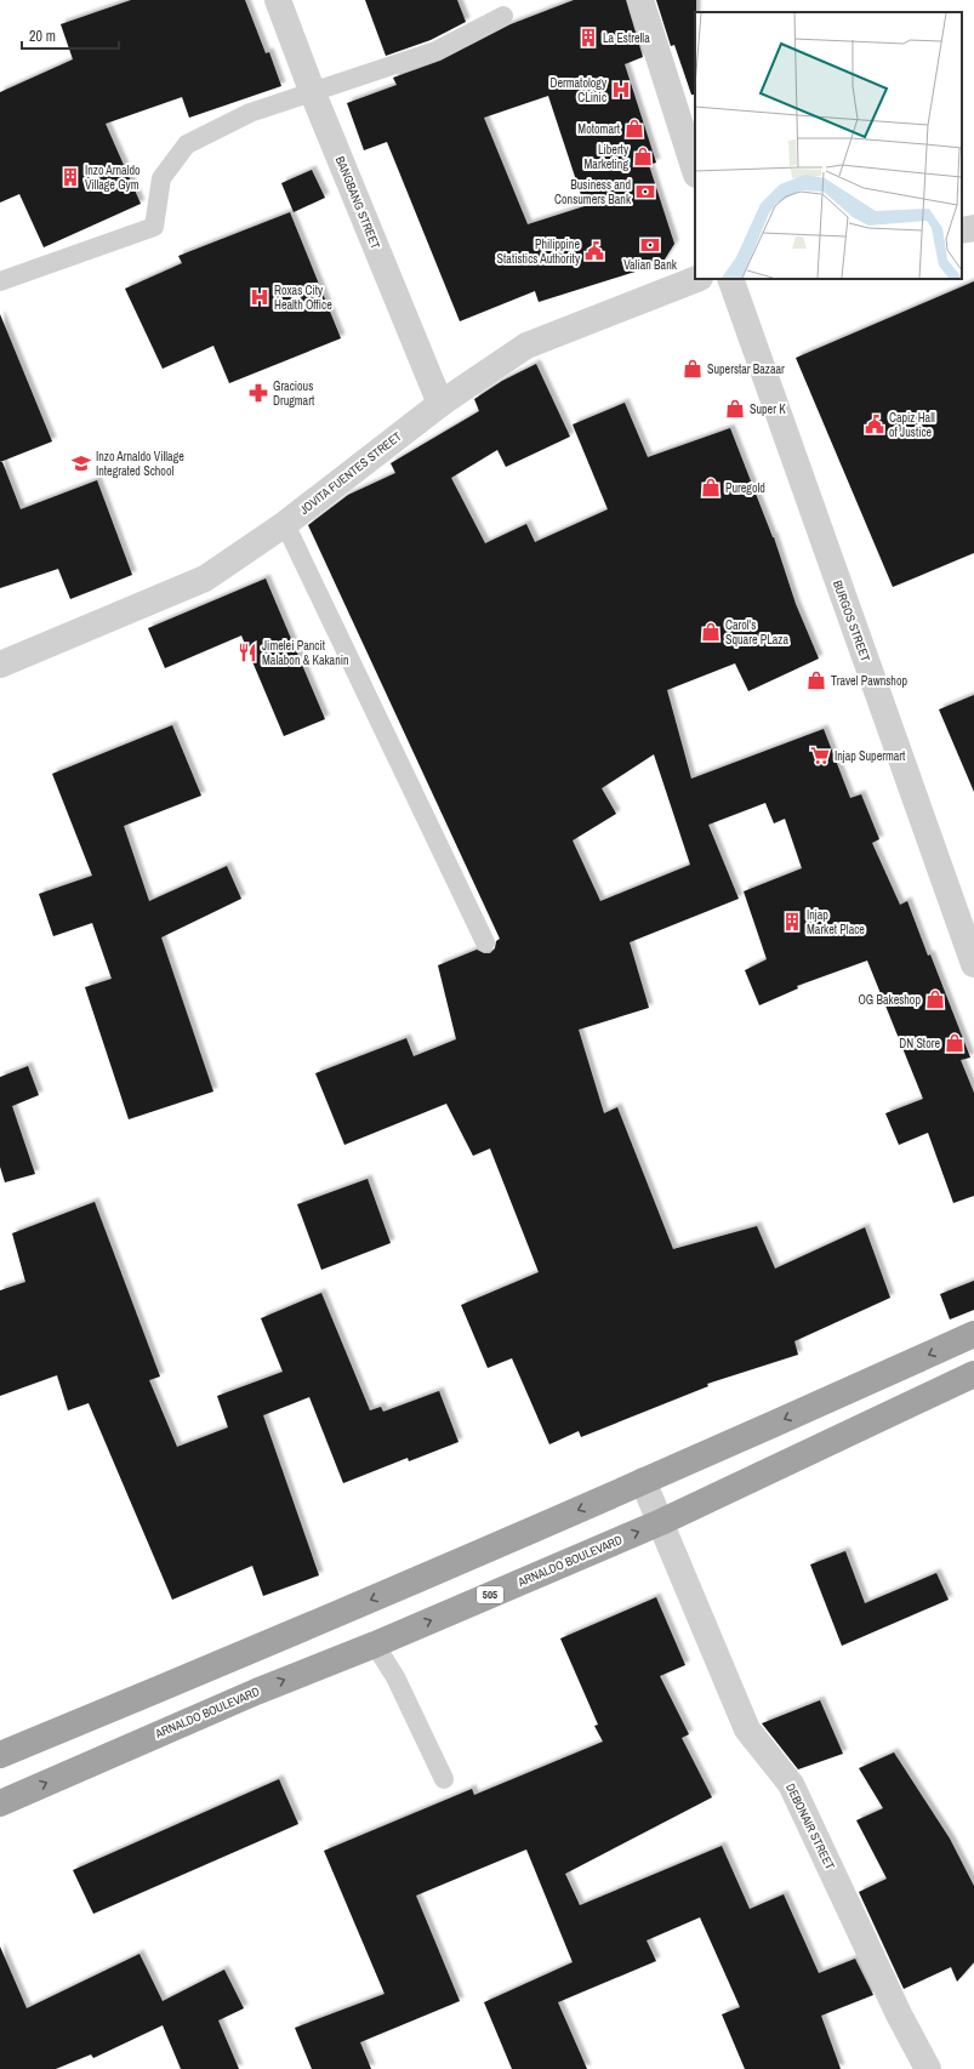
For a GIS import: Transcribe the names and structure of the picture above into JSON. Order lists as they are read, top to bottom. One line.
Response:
{"streets":{"highway":["ARNALDO BOULEVARD","505"],"street":["BANGBANG STREET","JOVITA FUENTES STREET","BURGOS STREET","DEBONAIR STREET"]},"crossings":[["BANGBANG STREET","JOVITA FUENTES STREET"],["ARNALDO BOULEVARD","DEBONAIR STREET"]],"places":{"building":["La Estrella","Inzo Arnaldo Village Gym","Injap Market Place"],"hospital":["Dermatology CLinic","Roxas City Health Office"],"shop":["Motomart","Liberty Marketing","Superstar Bazaar","Super K","Puregold","Carol's Square PLaza","Travel Pawnshop","OG Bakeshop","DN Store"],"bank":["Business and Consumers Bank","Valian Bank"],"public building":["Philippine Statistics Authority","Capiz Hall of Justice"],"pharmacy":["Gracious Drugmart"],"school or university":["Inzo Arnaldo Village Integrated School"],"restaurant":["Jimelei Pancit Malabon & Kakanin"],"supermarket":["Injap Supermart"]},"scale_bar":"20 m"}
